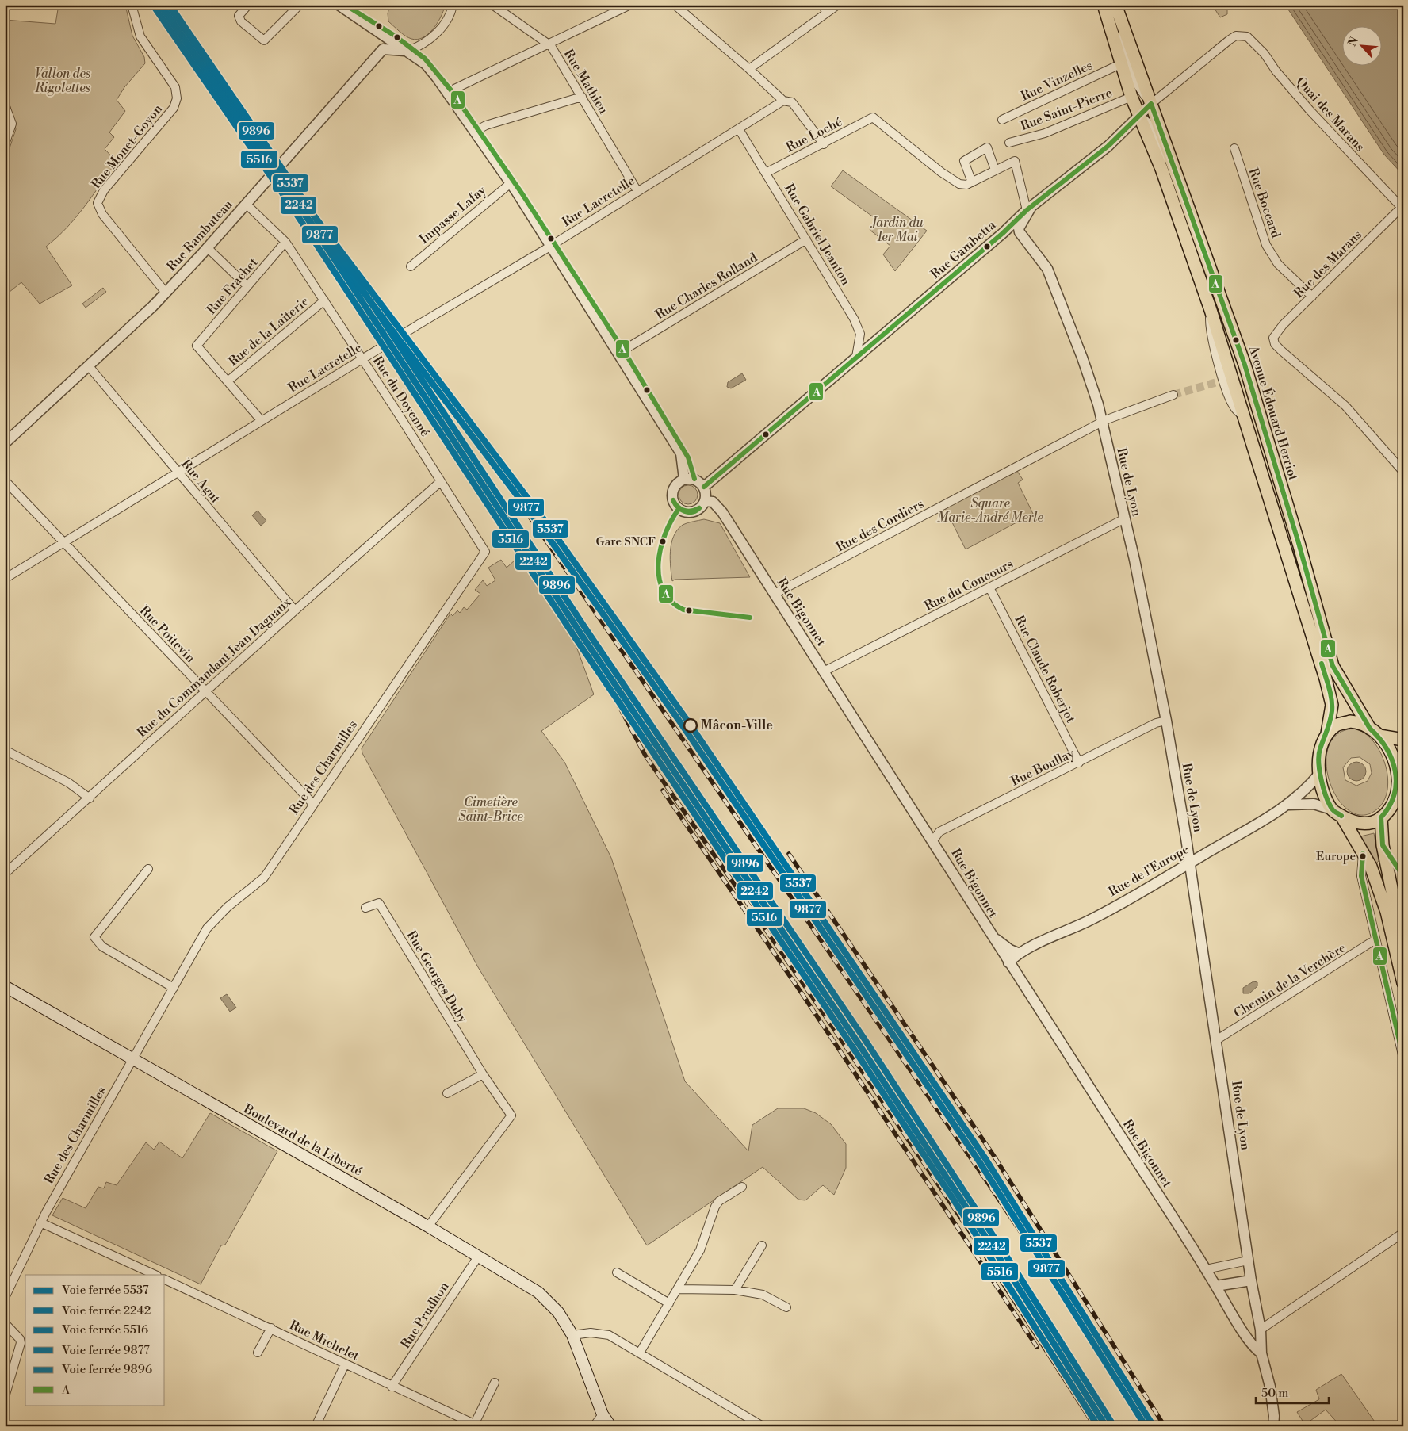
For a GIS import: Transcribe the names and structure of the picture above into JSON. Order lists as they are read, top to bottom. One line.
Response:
{"streets":{"main road":["Avenue Édouard Herriot","Boulevard de la Liberté"],"street":["Rue Vinzelles","Rue Mathieu","Rue Saint-Pierre","Quai des Marans","Rue Loché","Rue Monet-Goyon","Rue Lacretelle","Rue Boccard","Impasse Lafay","Rue Gabriel Jeanton","Rue Rambuteau","Rue Gambetta","Rue des Marans","Rue Frachet","Rue Charles Rolland","Rue de la Laiterie","Rue du Doyenné","Rue Agut","Rue de Lyon","Rue des Cordiers","Rue du Concours","Rue Bigonnet","Rue Poitevin","Rue du Commandant Jean Dagnaux","Rue Claude Roberjot","Rue des Charmilles","Rue Boullay","Rue de l'Europe","Rue Georges Duby","Chemin de la Verchère","Rue Prudhon","Rue Michelet"]},"crossings":[["Rue Mathieu","Rue Lacretelle"],["Quai des Marans","Rue Gambetta"],["Quai des Marans","Rue des Marans"],["Rue Loché","Rue Gabriel Jeanton"],["Rue Monet-Goyon","Rue Rambuteau"],["Rue Lacretelle","Rue Gabriel Jeanton"],["Rue Lacretelle","Rue du Doyenné"],["Rue Lacretelle","Rue Agut"],["Rue Lacretelle","Rue Poitevin"],["Rue Boccard","Rue des Marans"],["Rue Gabriel Jeanton","Rue Gambetta"],["Rue Gabriel Jeanton","Rue Charles Rolland"],["Rue Rambuteau","Rue du Doyenné"],["Rue Rambuteau","Rue Agut"],["Rue Gambetta","Avenue Édouard Herriot"],["Rue Gambetta","Rue Bigonnet"],["Rue Frachet","Rue de la Laiterie"],["Rue Frachet","Rue du Doyenné"],["Rue de la Laiterie","Rue du Doyenné"],["Rue du Doyenné","Rue du Commandant Jean Dagnaux"],["Rue du Doyenné","Rue des Charmilles"],["Avenue Édouard Herriot","Rue de l'Europe"],["Rue Agut","Rue du Commandant Jean Dagnaux"],["Rue de Lyon","Rue des Cordiers"],["Rue de Lyon","Rue du Concours"],["Rue de Lyon","Rue Bigonnet"],["Rue de Lyon","Rue Boullay"],["Rue de Lyon","Rue de l'Europe"],["Rue de Lyon","Chemin de la Verchère"],["Rue des Cordiers","Rue Bigonnet"],["Rue du Concours","Rue Bigonnet"],["Rue du Concours","Rue Claude Roberjot"],["Rue Bigonnet","Rue Boullay"],["Rue Bigonnet","Rue de l'Europe"],["Rue Poitevin","Rue du Commandant Jean Dagnaux"],["Rue Poitevin","Rue des Charmilles"],["Rue Claude Roberjot","Rue Boullay"],["Rue des Charmilles","Boulevard de la Liberté"],["Rue Georges Duby","Boulevard de la Liberté"],["Boulevard de la Liberté","Rue Prudhon"],["Rue Prudhon","Rue Michelet"]],"parks":["Vallon des Rigolettes","Jardin du 1er Mai","Square Marie-André Merle","Cimetière Saint-Brice"],"places":["Gare SNCF","Mâcon-Ville","Europe"],"lines":["rail line 5537","rail line 2242","rail line 9896","transit line A","rail line 5516","rail line 9877"],"legend":["Voie ferrée 5537","Voie ferrée 2242","Voie ferrée 5516","Voie ferrée 9877","Voie ferrée 9896","A"],"scale_bar":"50 m","north":"top left"}
